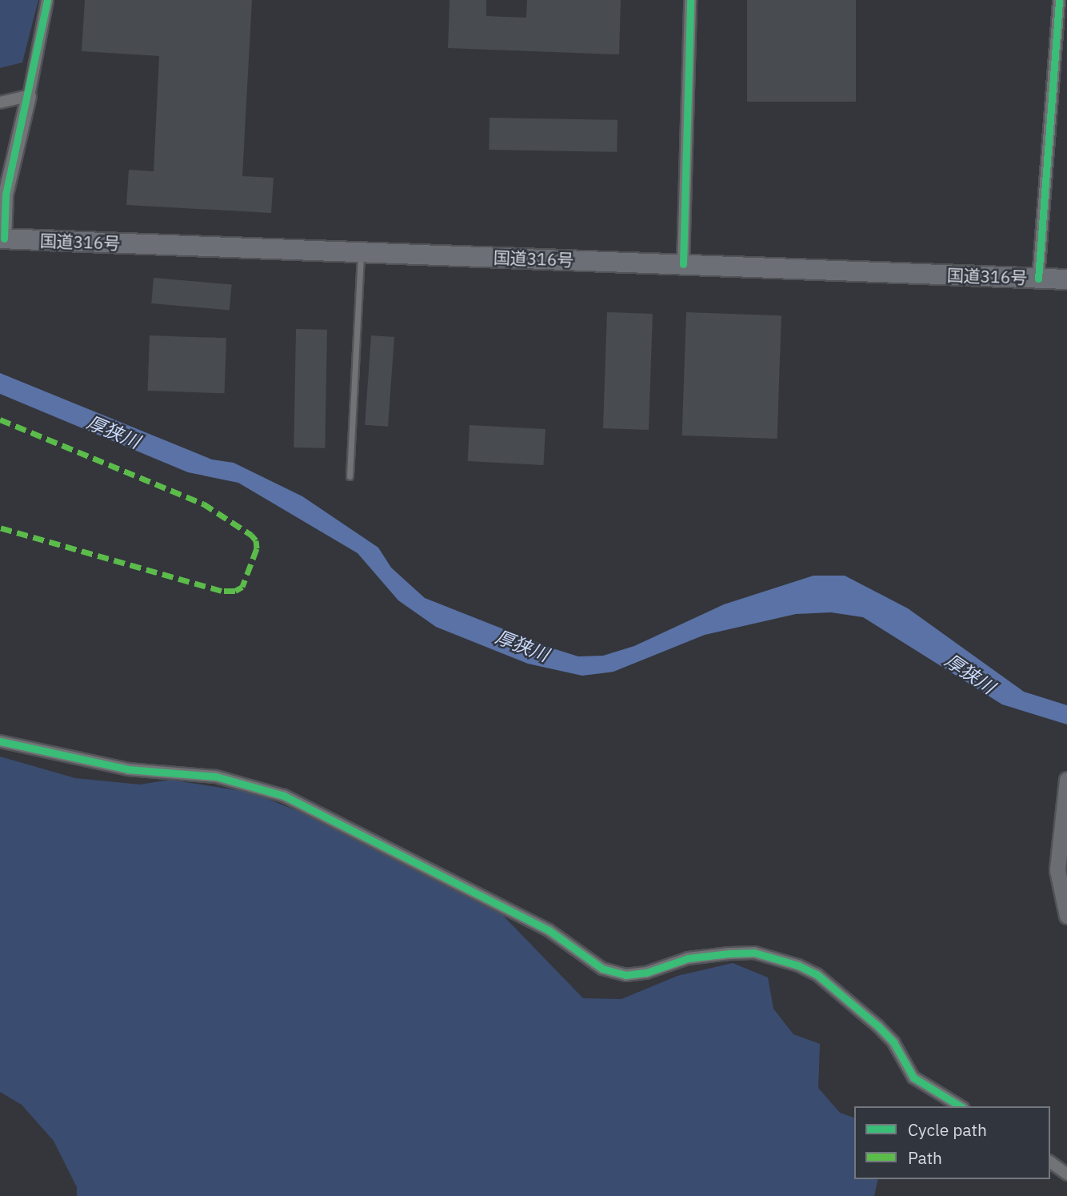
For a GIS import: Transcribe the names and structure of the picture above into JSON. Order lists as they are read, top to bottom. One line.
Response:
{"streets":{"highway":["国道316号"]},"water":["厚狭川"],"legend":["Cycle path","Path"]}
